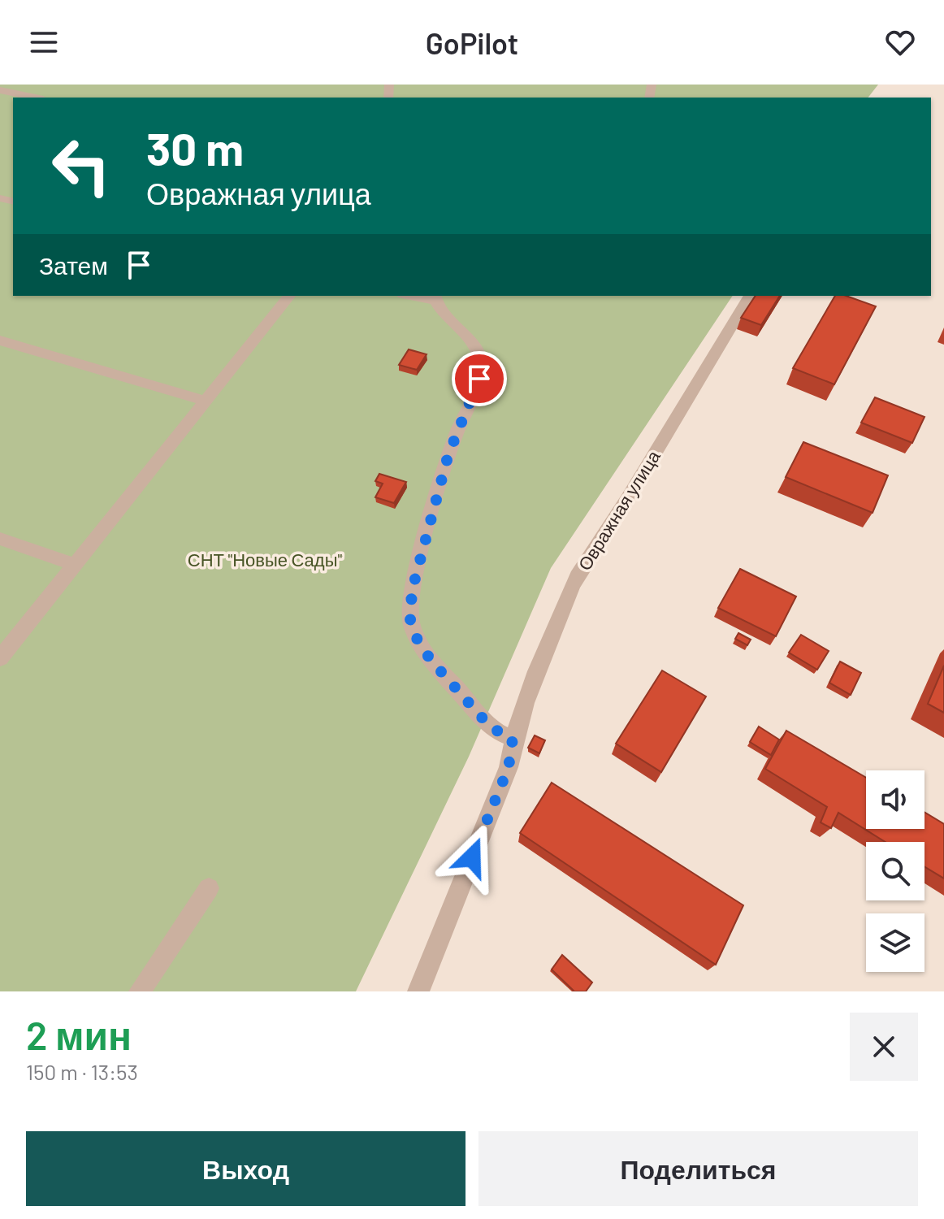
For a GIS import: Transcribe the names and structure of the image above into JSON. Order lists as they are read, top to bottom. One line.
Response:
{"streets":{"street":["Овражная улица"]},"parks":["СНТ \"Новые Сады\""],"page":{"header":"GoPilot","turn":["30 m","Овражная улица"],"then":"Затем","heading":["2 мин","150 m · 13:53"],"buttons":["Выход","Поделиться"]}}
